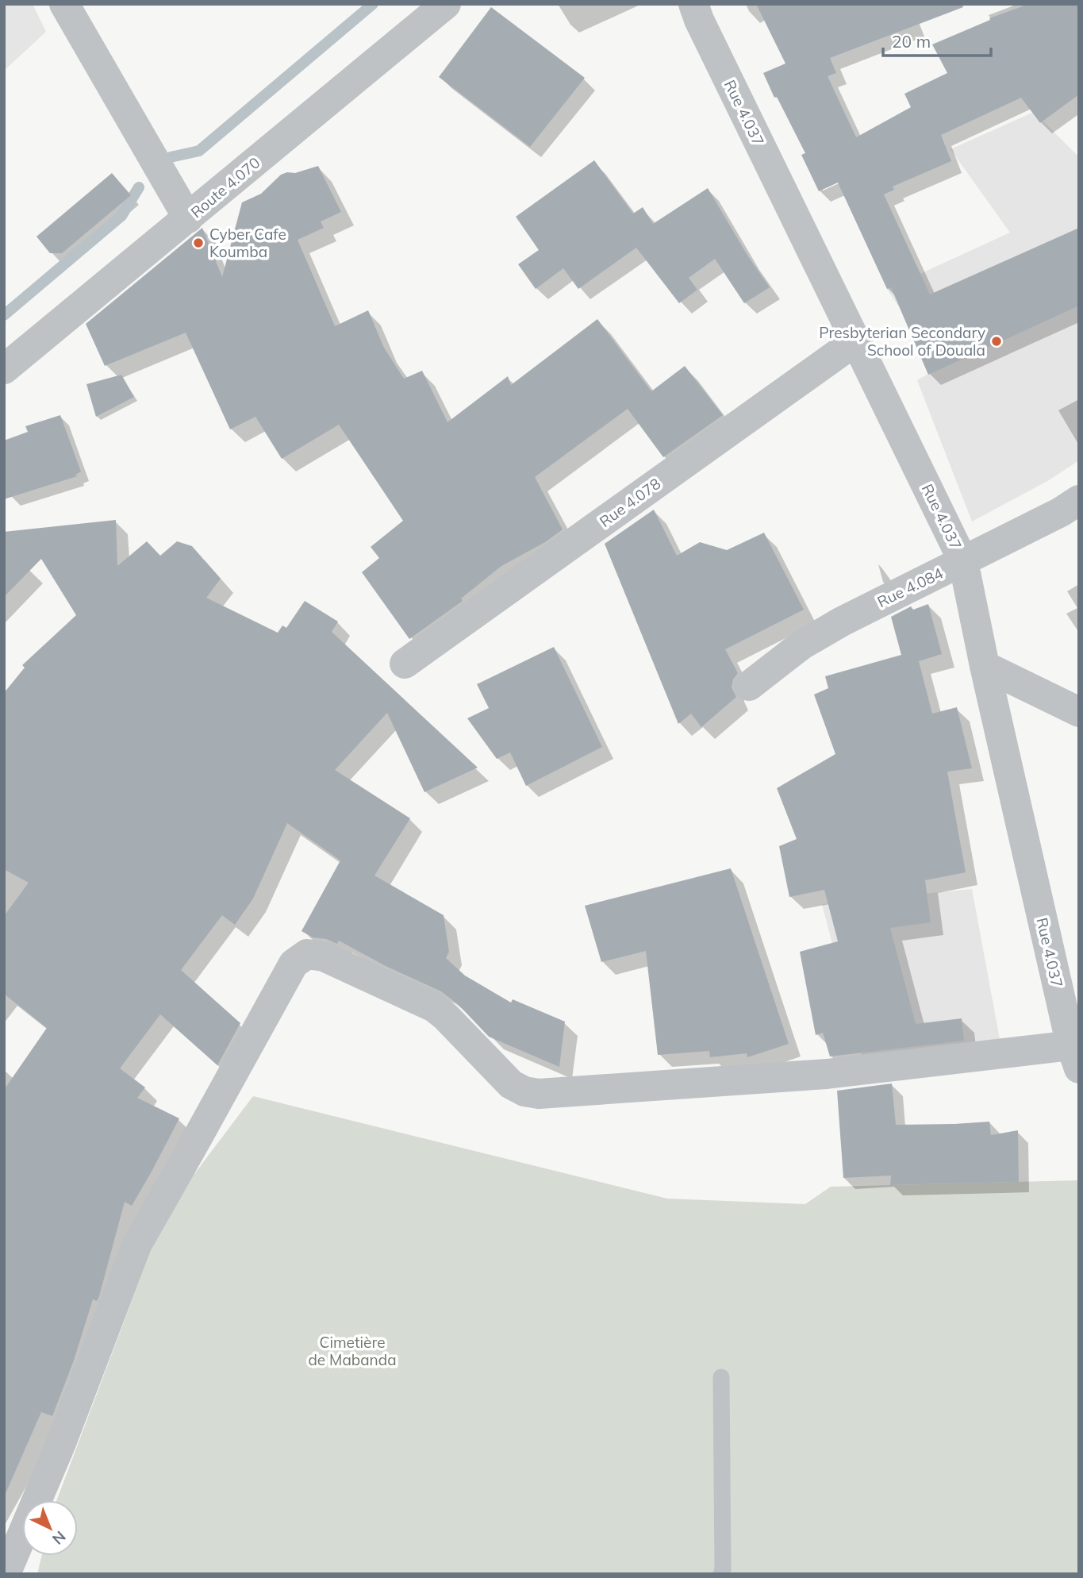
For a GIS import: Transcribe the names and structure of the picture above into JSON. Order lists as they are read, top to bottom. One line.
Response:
{"streets":{"street":["Rue 4.037","Route 4.070","Rue 4.078","Rue 4.084"]},"crossings":[["Rue 4.037","Rue 4.078"],["Rue 4.037","Rue 4.084"]],"parks":["Cimetière de Mabanda"],"places":["Cyber Cafe Koumba","Presbyterian Secondary School of Douala"],"scale_bar":"20 m","north":"bottom right"}
